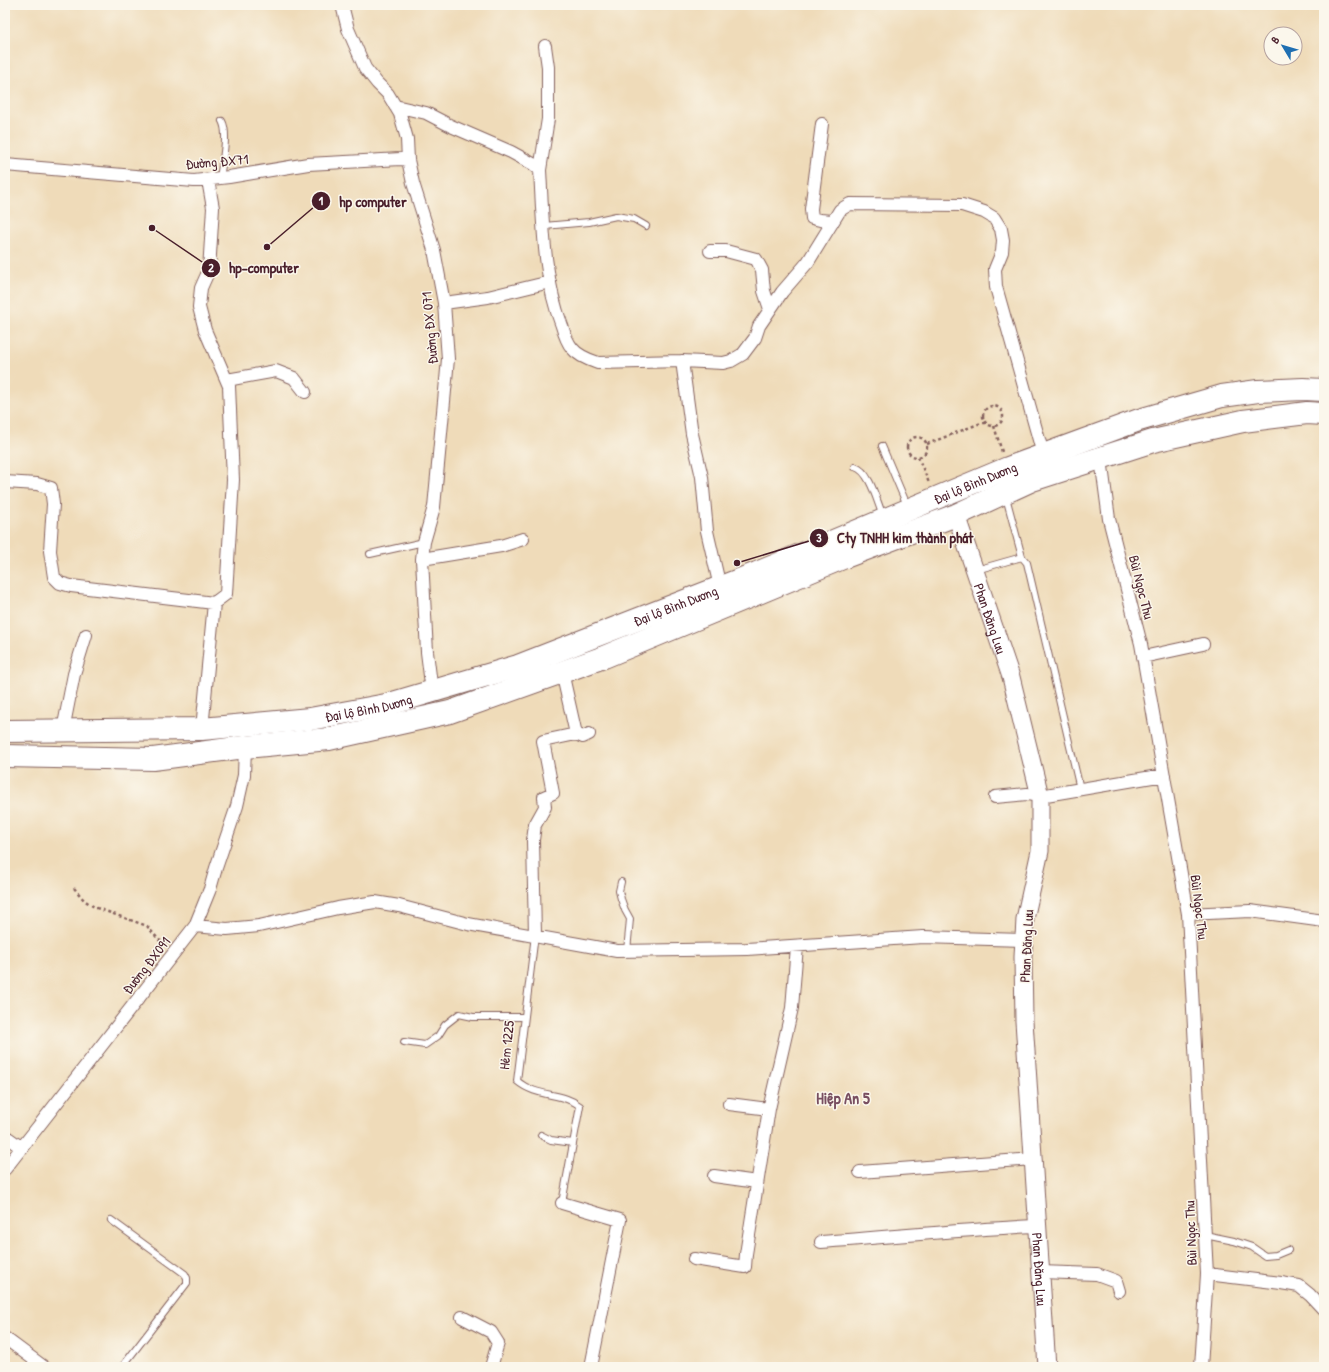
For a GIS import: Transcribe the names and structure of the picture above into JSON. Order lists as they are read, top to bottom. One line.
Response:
{"streets":{"highway":["Đại lộ Bình Dương"],"street":["Đường ĐX71","Đường ĐX 071","Bùi Ngọc Thu","Phan Đăng Lưu","Đường ĐX091","Hẻm 1225"]},"crossings":[["Đường ĐX71","Đường ĐX 071"],["Đường ĐX 071","Đại lộ Bình Dương"],["Đại lộ Bình Dương","Bùi Ngọc Thu"],["Đại lộ Bình Dương","Phan Đăng Lưu"],["Đại lộ Bình Dương","Đường ĐX091"]],"districts":["Hiệp An 5"],"places":["hp-computer","hp computer","Cty TNHH kim thành phát"],"north":"top left"}
